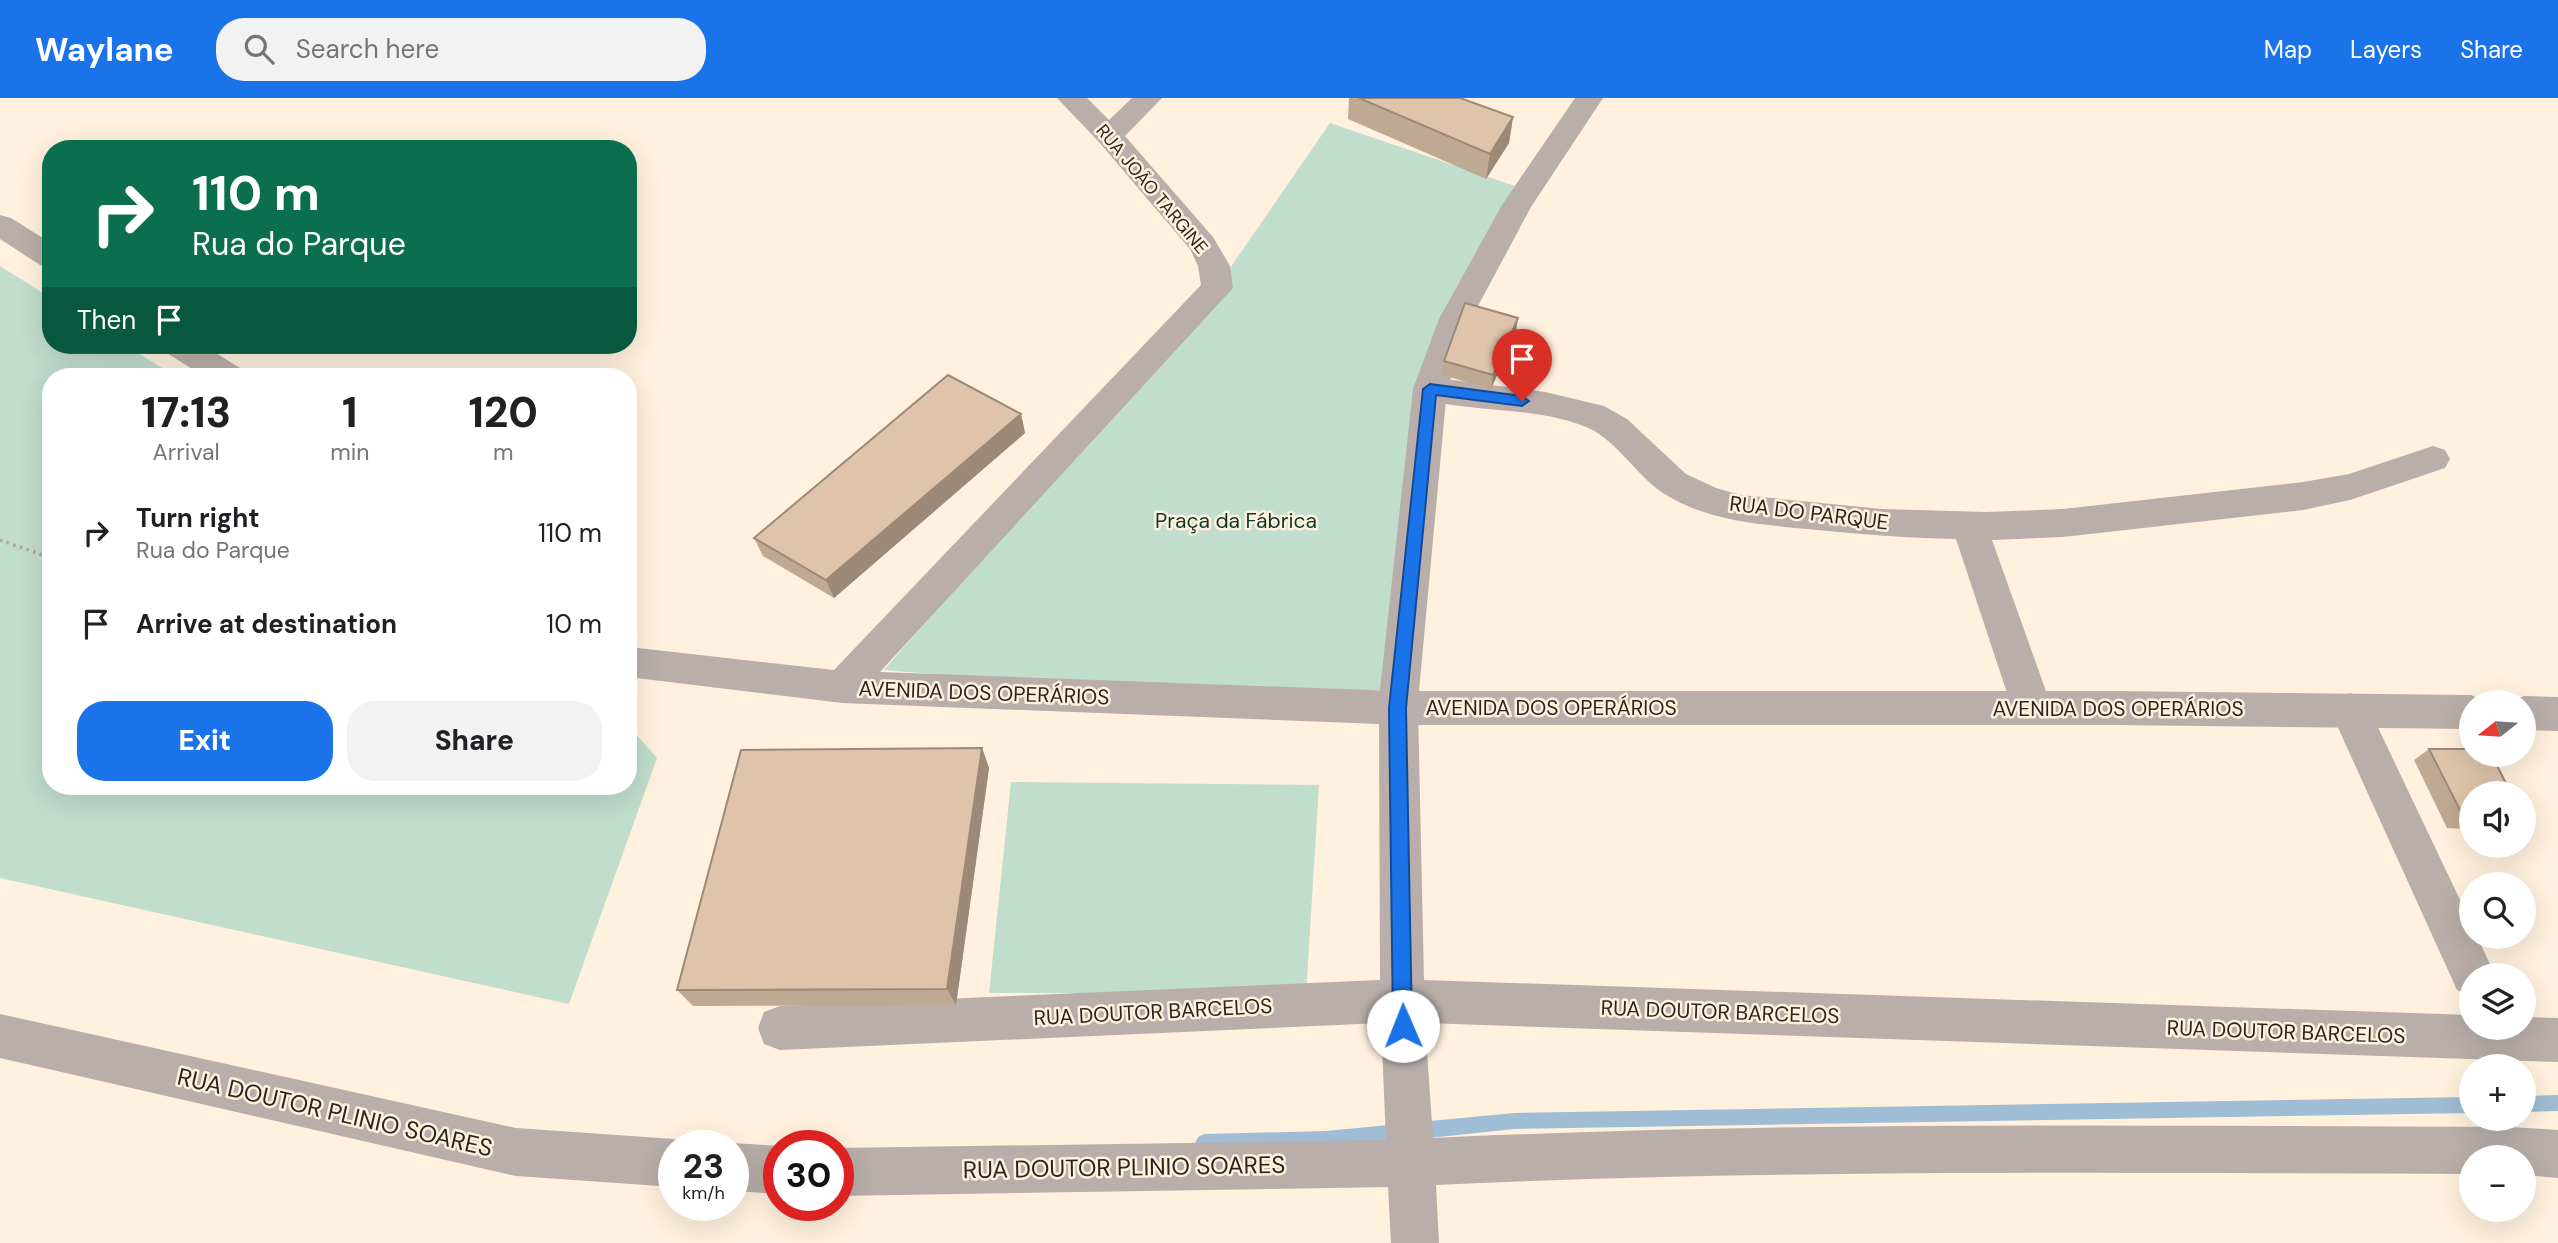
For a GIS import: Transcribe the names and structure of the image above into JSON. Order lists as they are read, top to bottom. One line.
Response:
{"streets":{"street":["RUA JOÃO TARGINE","RUA DO PARQUE","AVENIDA DOS OPERÁRIOS","RUA DOUTOR BARCELOS","RUA DOUTOR PLINIO SOARES"]},"crossings":[["RUA JOÃO TARGINE","AVENIDA DOS OPERÁRIOS"]],"parks":["Praça da Fábrica"],"north":"left","page":{"header":"Waylane","search":"Search here","nav":["Map","Layers","Share"],"turn":["110 m","Rua do Parque"],"then":"Then","eta":["17:13","Arrival","1","min","120","m"],"list":[{"name":"Turn right","note":"Rua do Parque","value":"110 m"},{"name":"Arrive at destination","value":"10 m"}],"buttons":["Exit","Share"],"map_buttons":["+","−"],"speed":"23 km/h","limit":"30"}}
